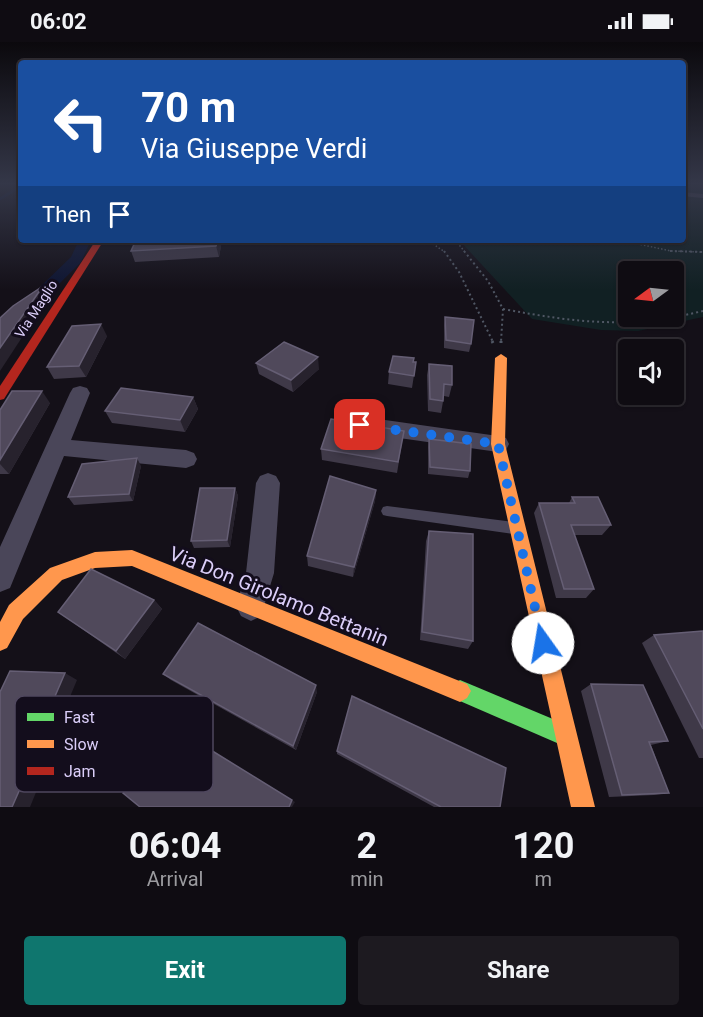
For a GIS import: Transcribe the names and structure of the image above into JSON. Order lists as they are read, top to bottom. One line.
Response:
{"streets":{"street":["Via Maglio","Via Don Girolamo Bettanin"]},"legend":["Fast","Slow","Jam"],"north":"left","page":{"status":"06:02","turn":["70 m","Via Giuseppe Verdi"],"then":"Then","eta":["06:04","Arrival","2","min","120","m"],"buttons":["Exit","Share"]}}
